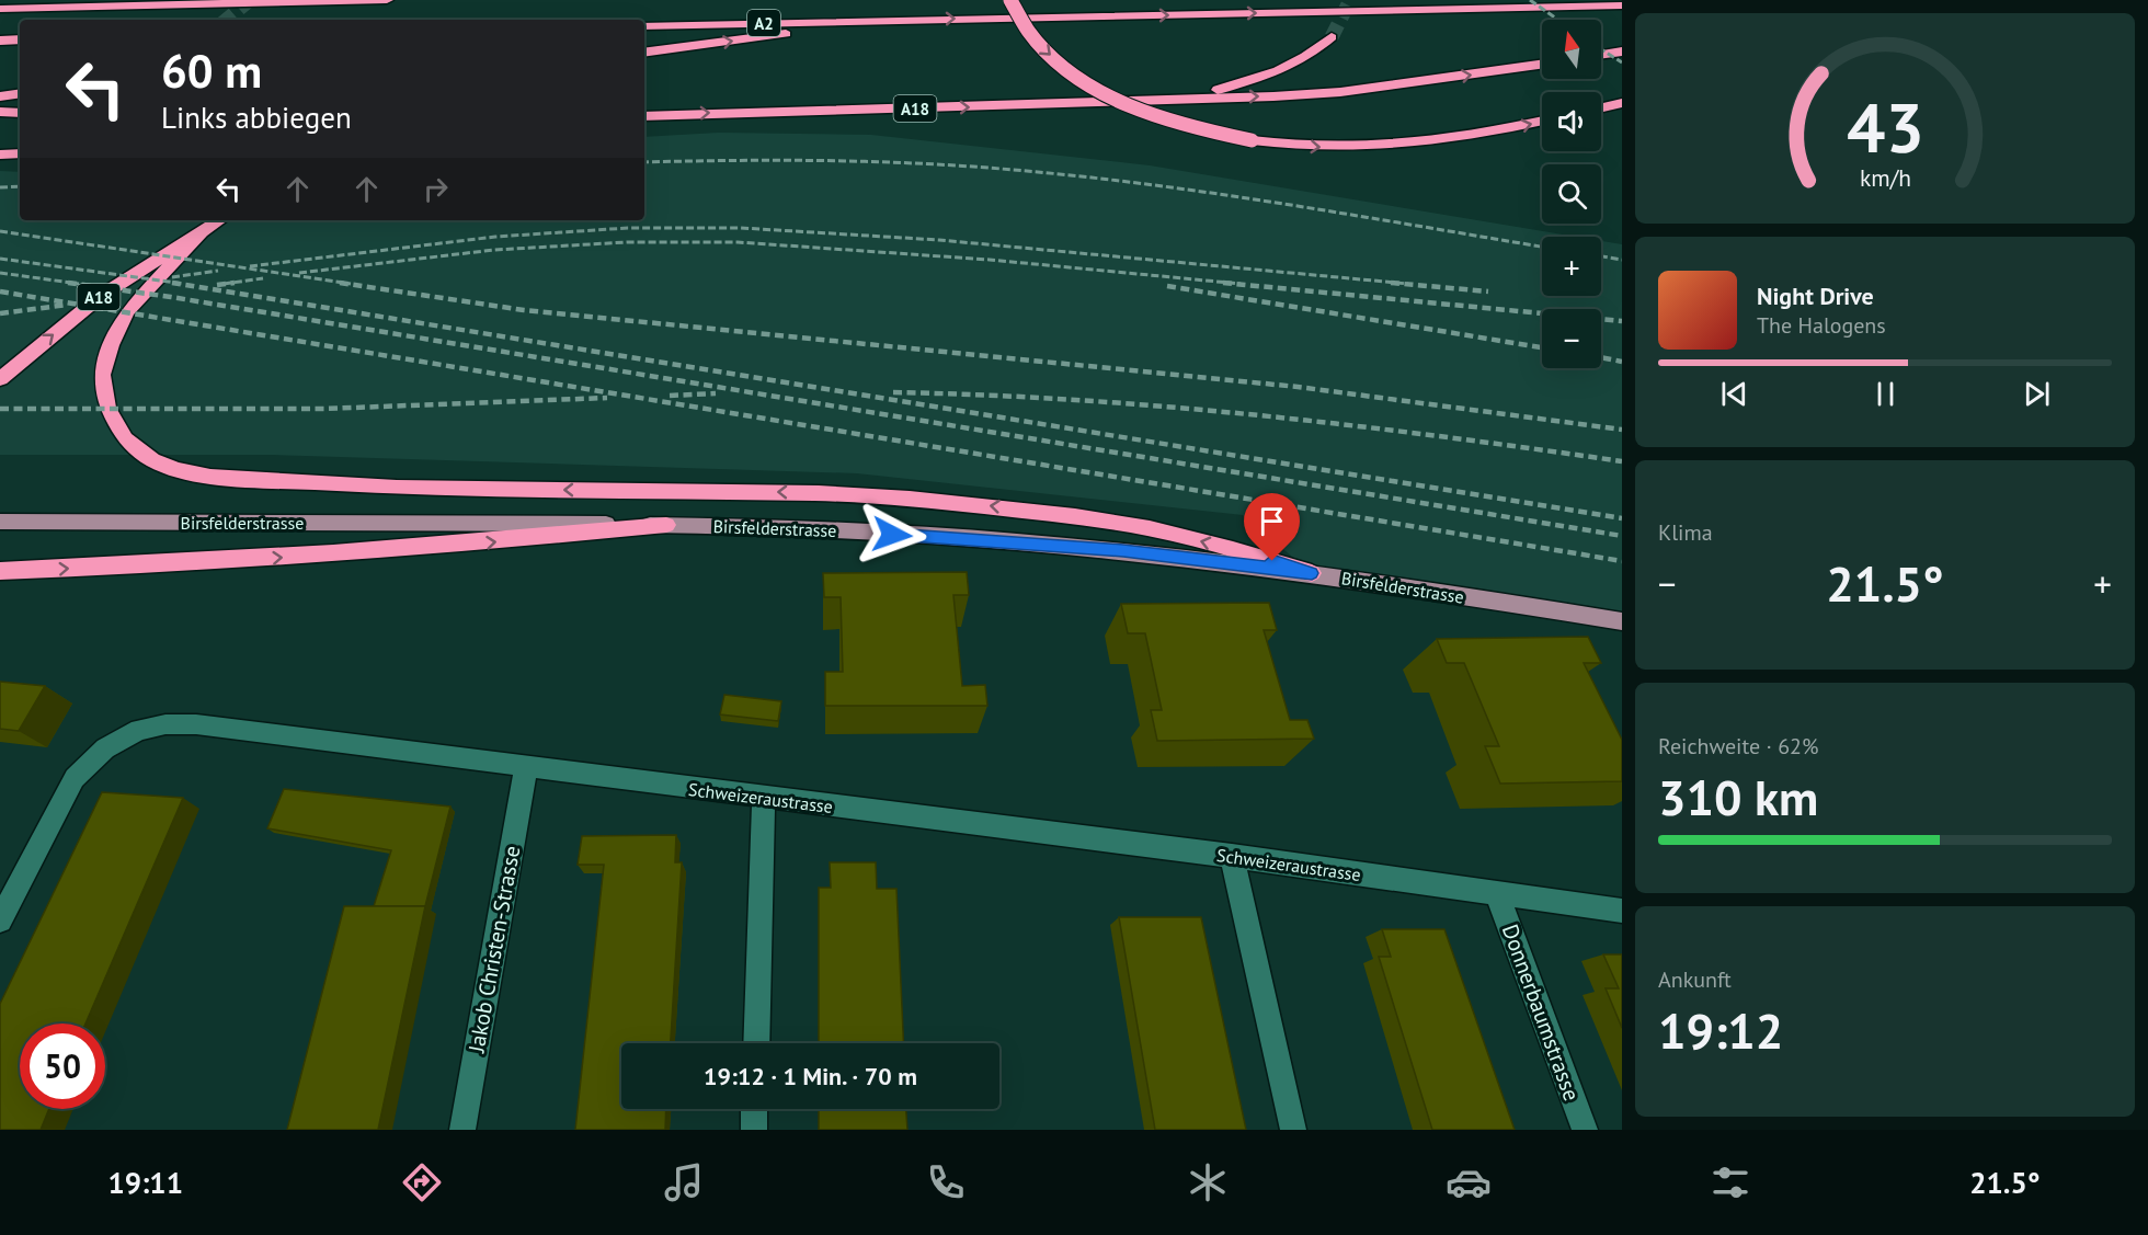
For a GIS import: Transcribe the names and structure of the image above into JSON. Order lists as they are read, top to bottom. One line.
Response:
{"streets":{"highway":["A2","A18"],"main road":["Birsfelderstrasse"],"street":["Schweizeraustrasse","Jakob Christen-Strasse","Donnerbaumstrasse"]},"crossings":[["Schweizeraustrasse","Jakob Christen-Strasse"],["Schweizeraustrasse","Donnerbaumstrasse"]],"north":"top","page":{"map_buttons":["+","−"],"turn":["60 m","Links abbiegen"],"song":["Night Drive","The Halogens"],"tile":["Klima",["Reichweite · 62%","310 km"],["Ankunft","19:12"]],"heat":["−","21.5°","+"],"limit":"50","trip":"19:12 · 1 Min. · 70 m","tabs":["19:11","21.5°"],"gauge":["43","km/h"]}}
